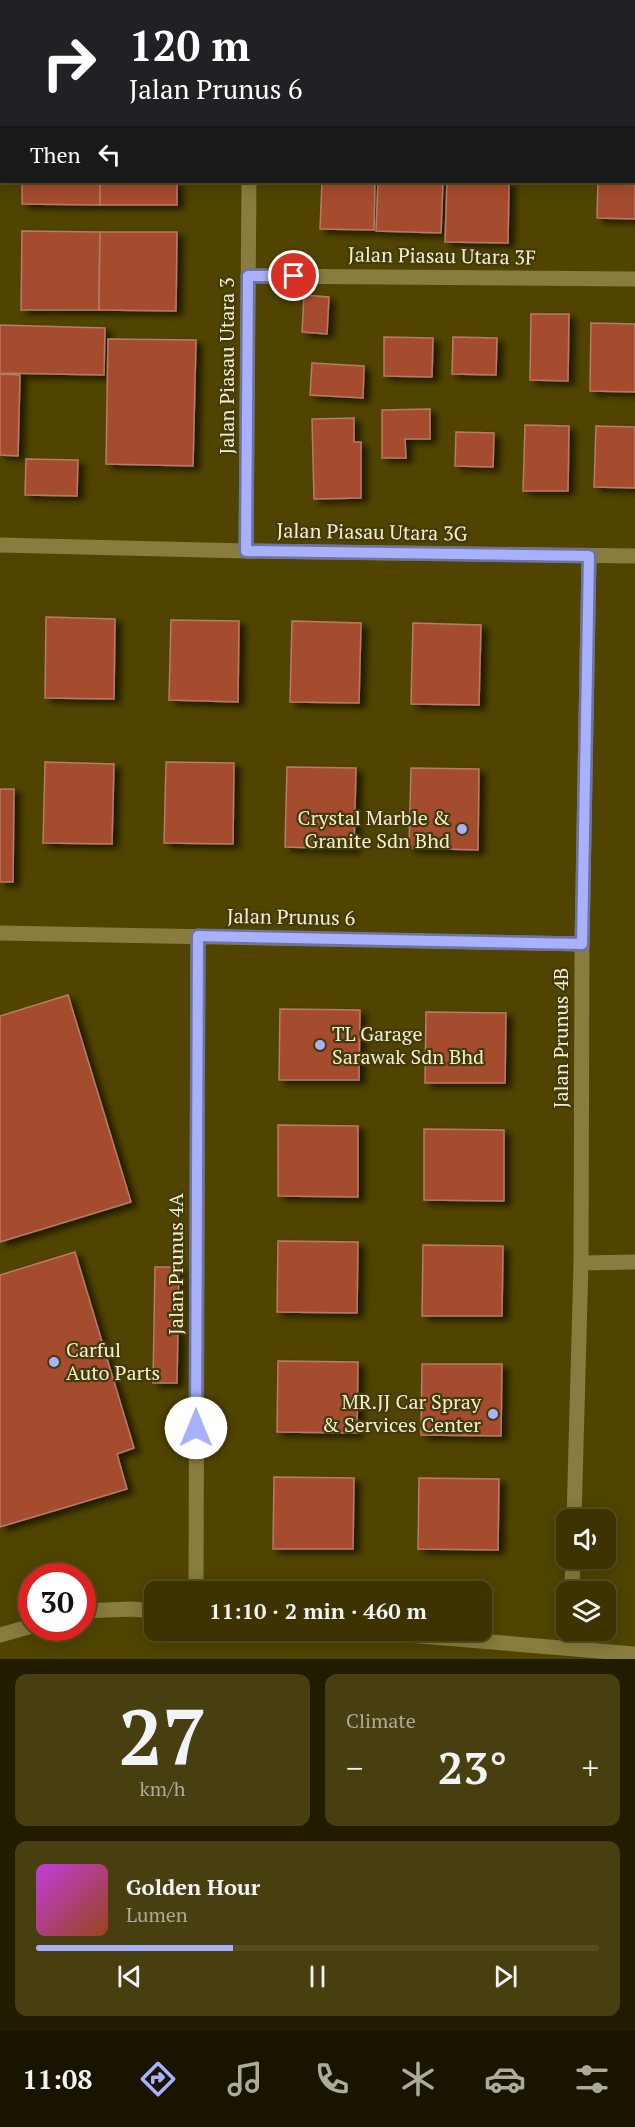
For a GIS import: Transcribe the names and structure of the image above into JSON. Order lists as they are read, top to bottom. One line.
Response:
{"streets":{"street":["Jalan Piasau Utara 3F","Jalan Piasau Utara 3","Jalan Piasau Utara 3G","Jalan Prunus 6","Jalan Prunus 4B","Jalan Prunus 4A"]},"crossings":[["Jalan Piasau Utara 3F","Jalan Piasau Utara 3"],["Jalan Piasau Utara 3","Jalan Piasau Utara 3G"],["Jalan Piasau Utara 3G","Jalan Prunus 4B"],["Jalan Prunus 6","Jalan Prunus 4B"],["Jalan Prunus 6","Jalan Prunus 4A"]],"places":["Crystal Marble & Granite Sdn Bhd","TL Garage Sarawak Sdn Bhd","Carful Auto Parts","MR.JJ Car Spray & Services Center"],"page":{"turn":["120 m","Jalan Prunus 6"],"then":"Then","limit":"30","trip":"11:10 · 2 min · 460 m","tile":[["27","km/h"],"Climate"],"heat":["−","23°","+"],"song":["Golden Hour","Lumen"],"tabs":"11:08"}}
